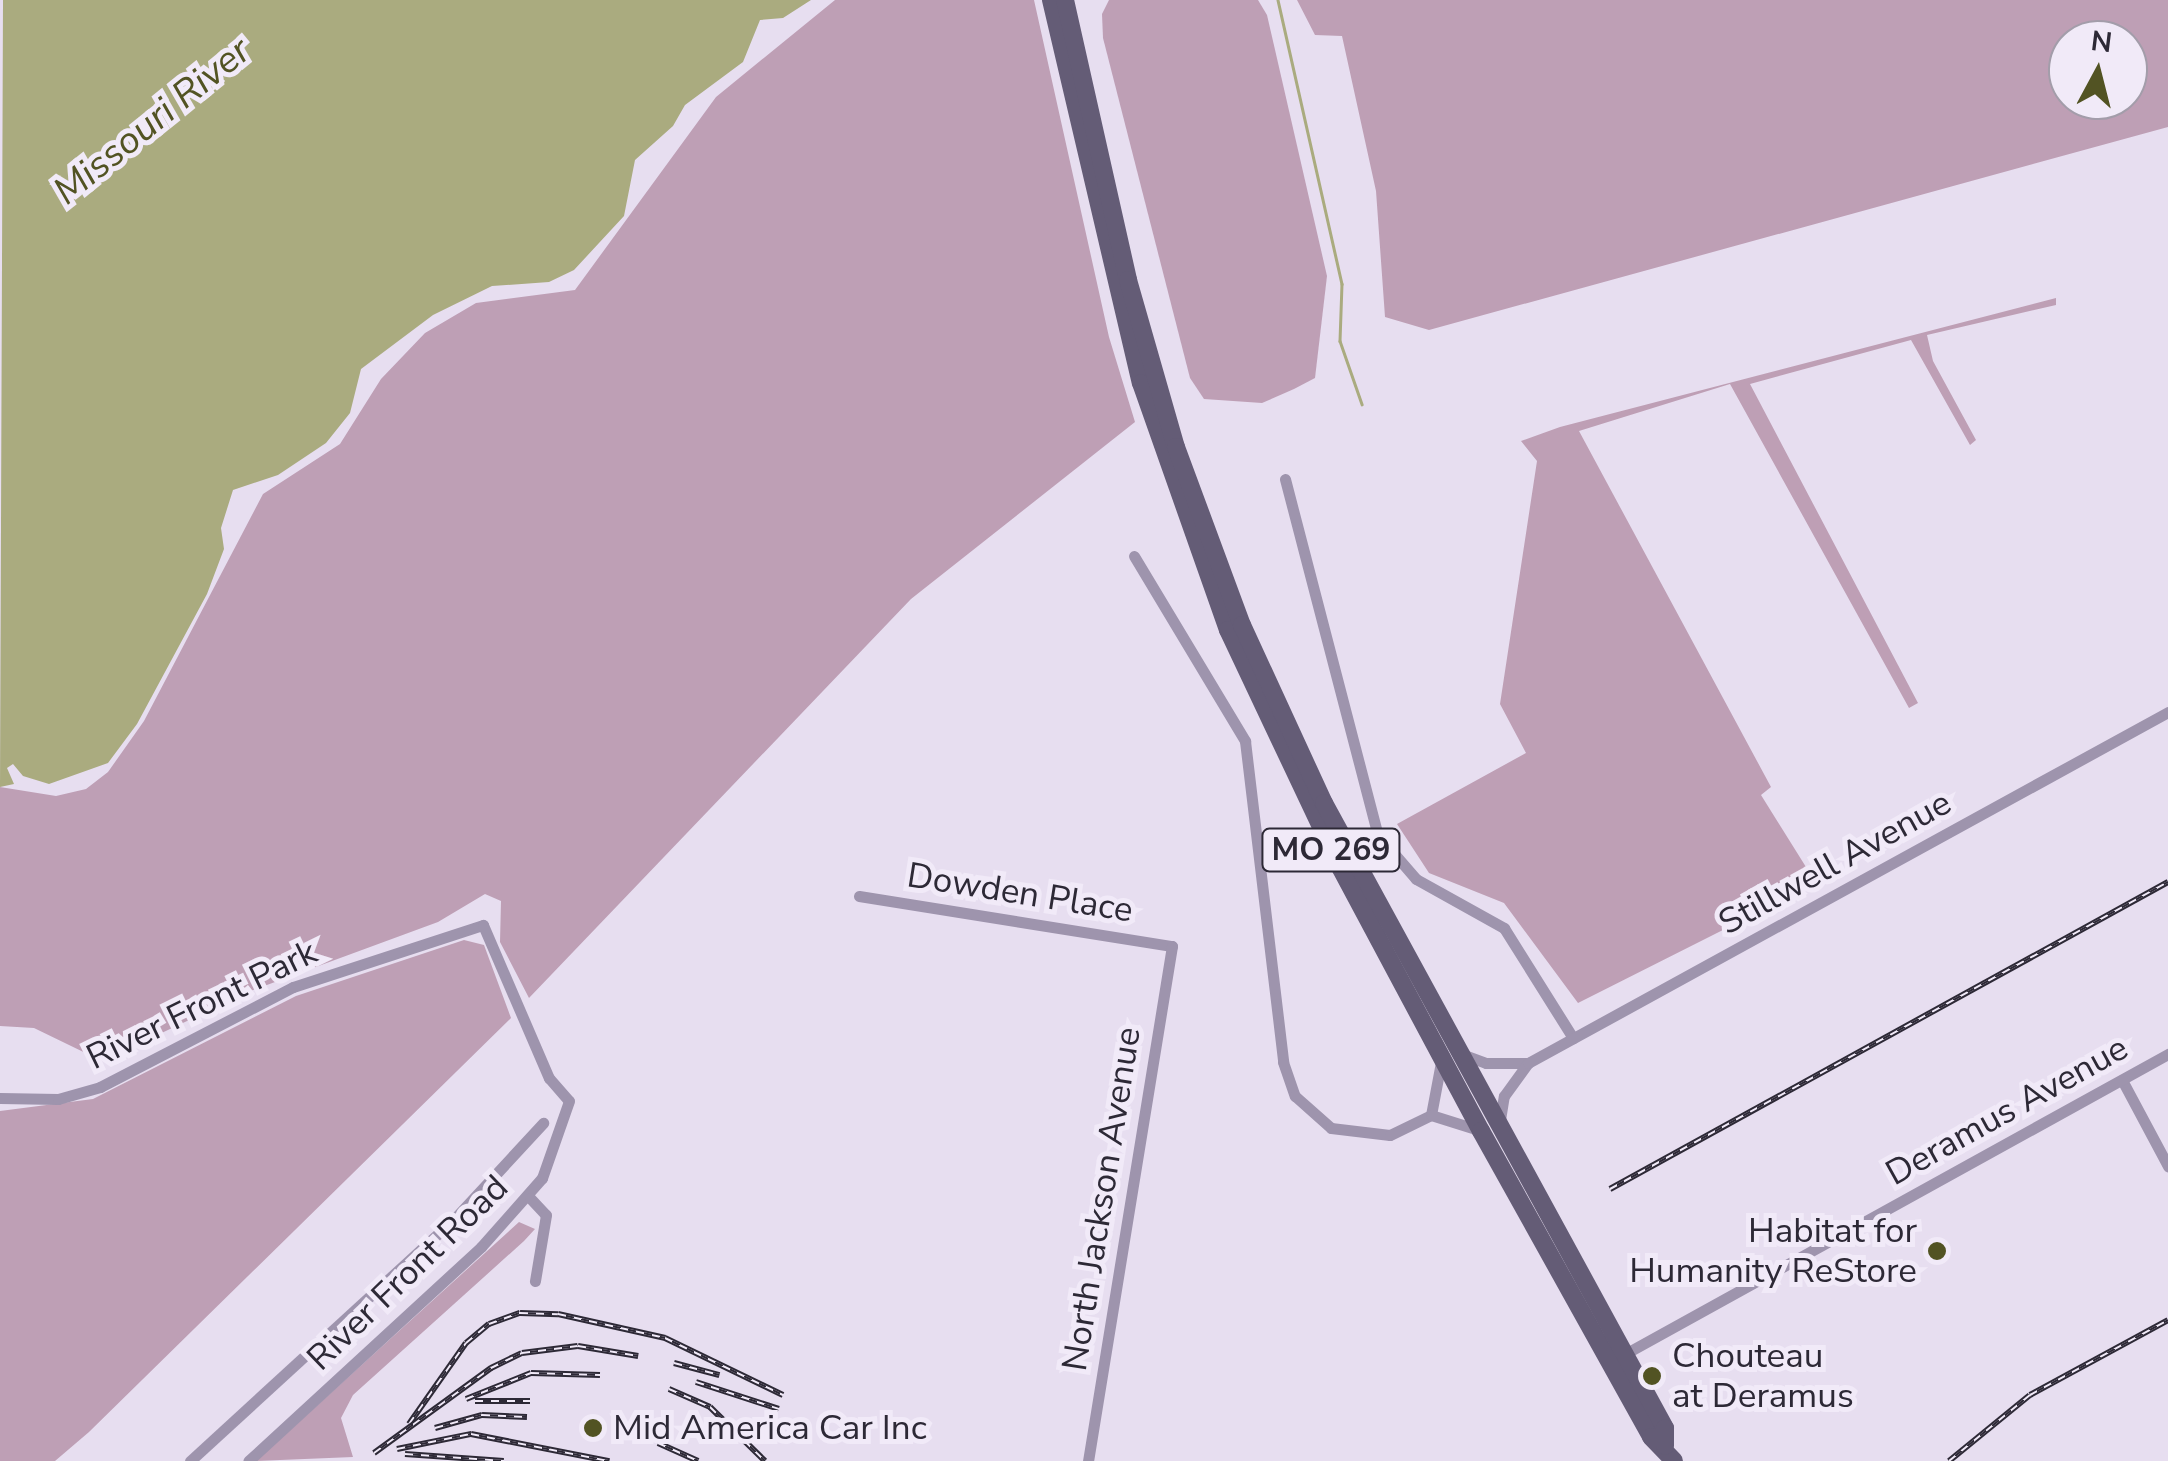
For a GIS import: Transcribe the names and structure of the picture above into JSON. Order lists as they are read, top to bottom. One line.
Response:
{"streets":{"main road":["MO 269"],"street":["Stillwell Avenue","Dowden Place","River Front Park","Deramus Avenue","North Jackson Avenue","River Front Road"]},"crossings":[["MO 269","Stillwell Avenue"],["MO 269","Deramus Avenue"],["Dowden Place","North Jackson Avenue"],["River Front Park","River Front Road"]],"water":["Missouri River"],"places":["Habitat for Humanity ReStore","Chouteau at Deramus","Mid America Car Inc"],"north":"top"}
